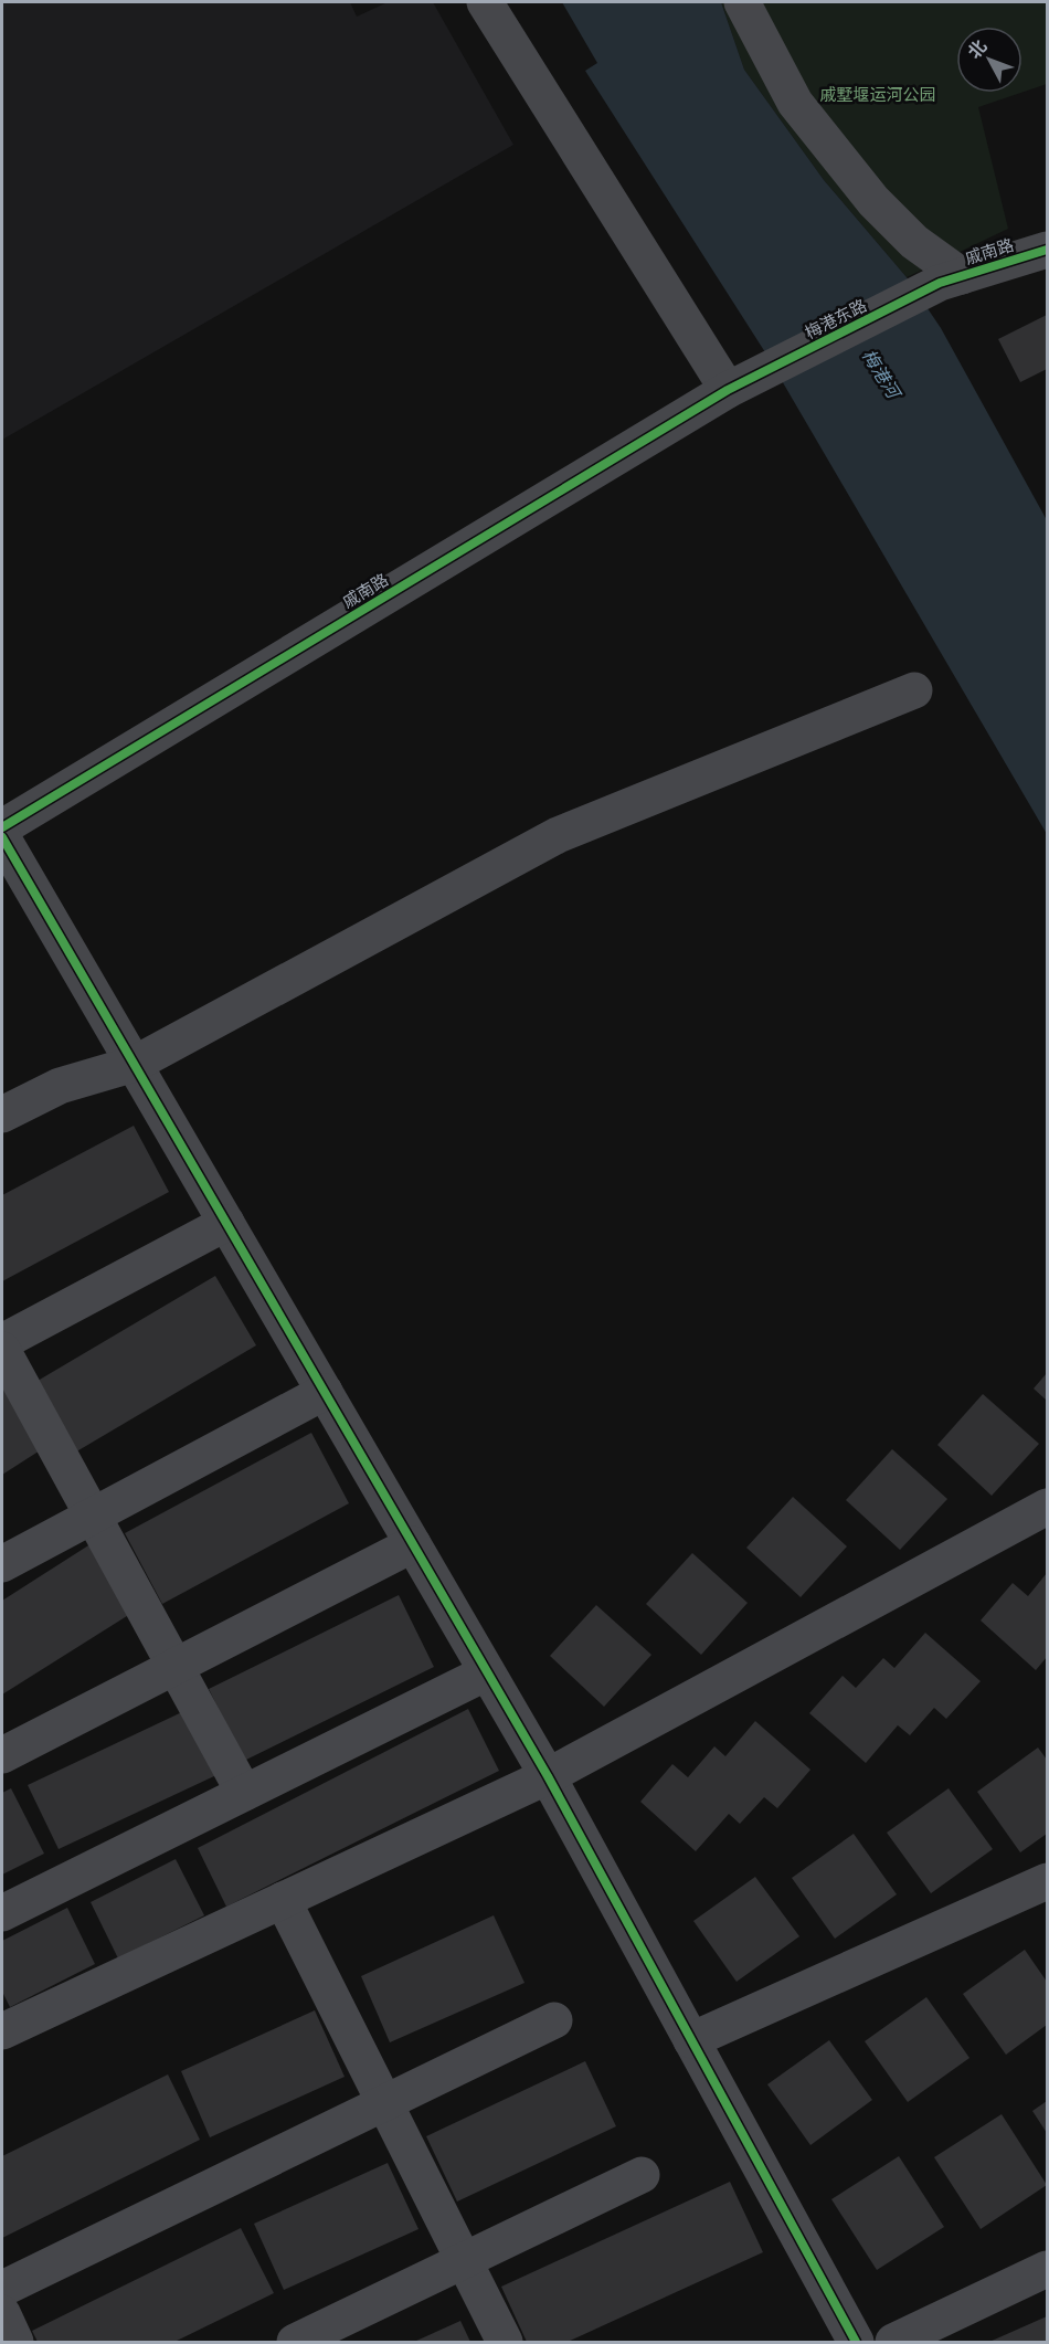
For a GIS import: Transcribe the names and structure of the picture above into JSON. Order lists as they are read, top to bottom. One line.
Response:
{"streets":{"street":["戚南路","梅港东路"]},"crossings":[["戚南路","梅港东路"]],"water":["梅港河"],"parks":["戚墅堰运河公园"],"north":"top left"}
